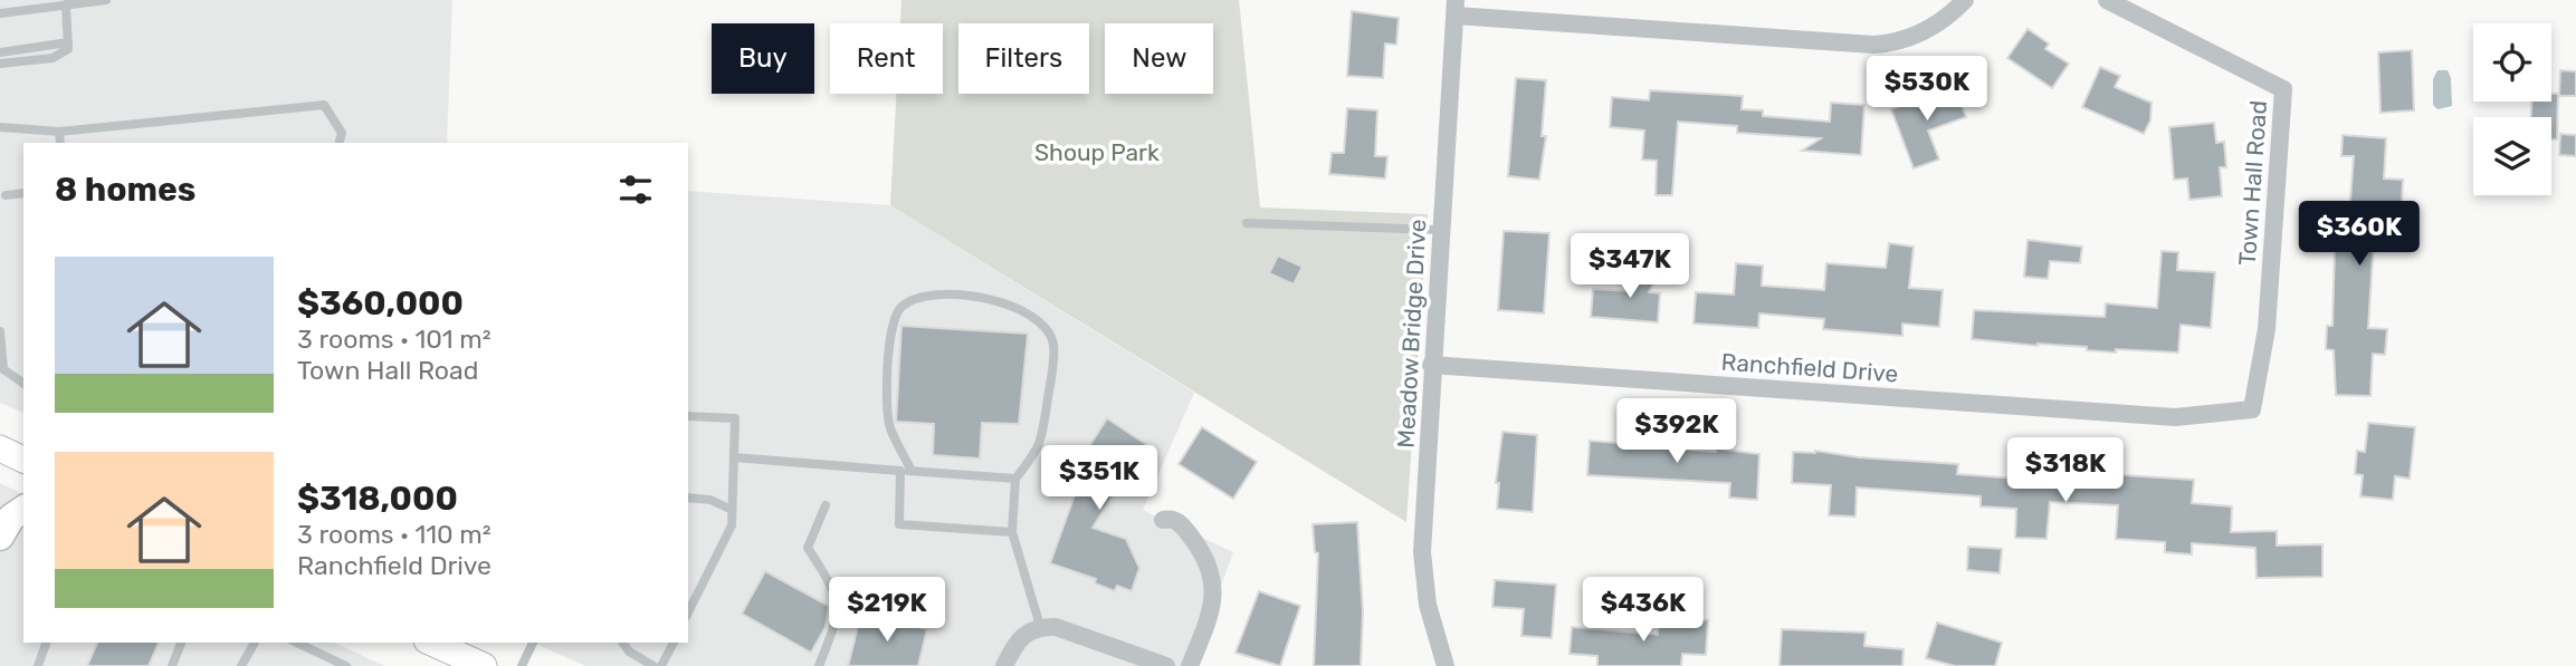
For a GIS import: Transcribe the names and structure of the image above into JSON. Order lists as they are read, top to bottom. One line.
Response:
{"streets":{"street":["Town Hall Road","Meadow Bridge Drive","Ranchfield Drive"]},"crossings":[["Town Hall Road","Ranchfield Drive"],["Meadow Bridge Drive","Ranchfield Drive"]],"parks":["Shoup Park"],"page":{"chip":["Buy","Rent","Filters","New"],"price":["$530K","$360K","$347K","$392K","$318K","$351K","$219K","$436K"],"heading":"8 homes","list":[{"name":"$360,000","note":"3 rooms · 101 m² · Town Hall Road"},{"name":"$318,000","note":"3 rooms · 110 m² · Ranchfield Drive"}]}}
